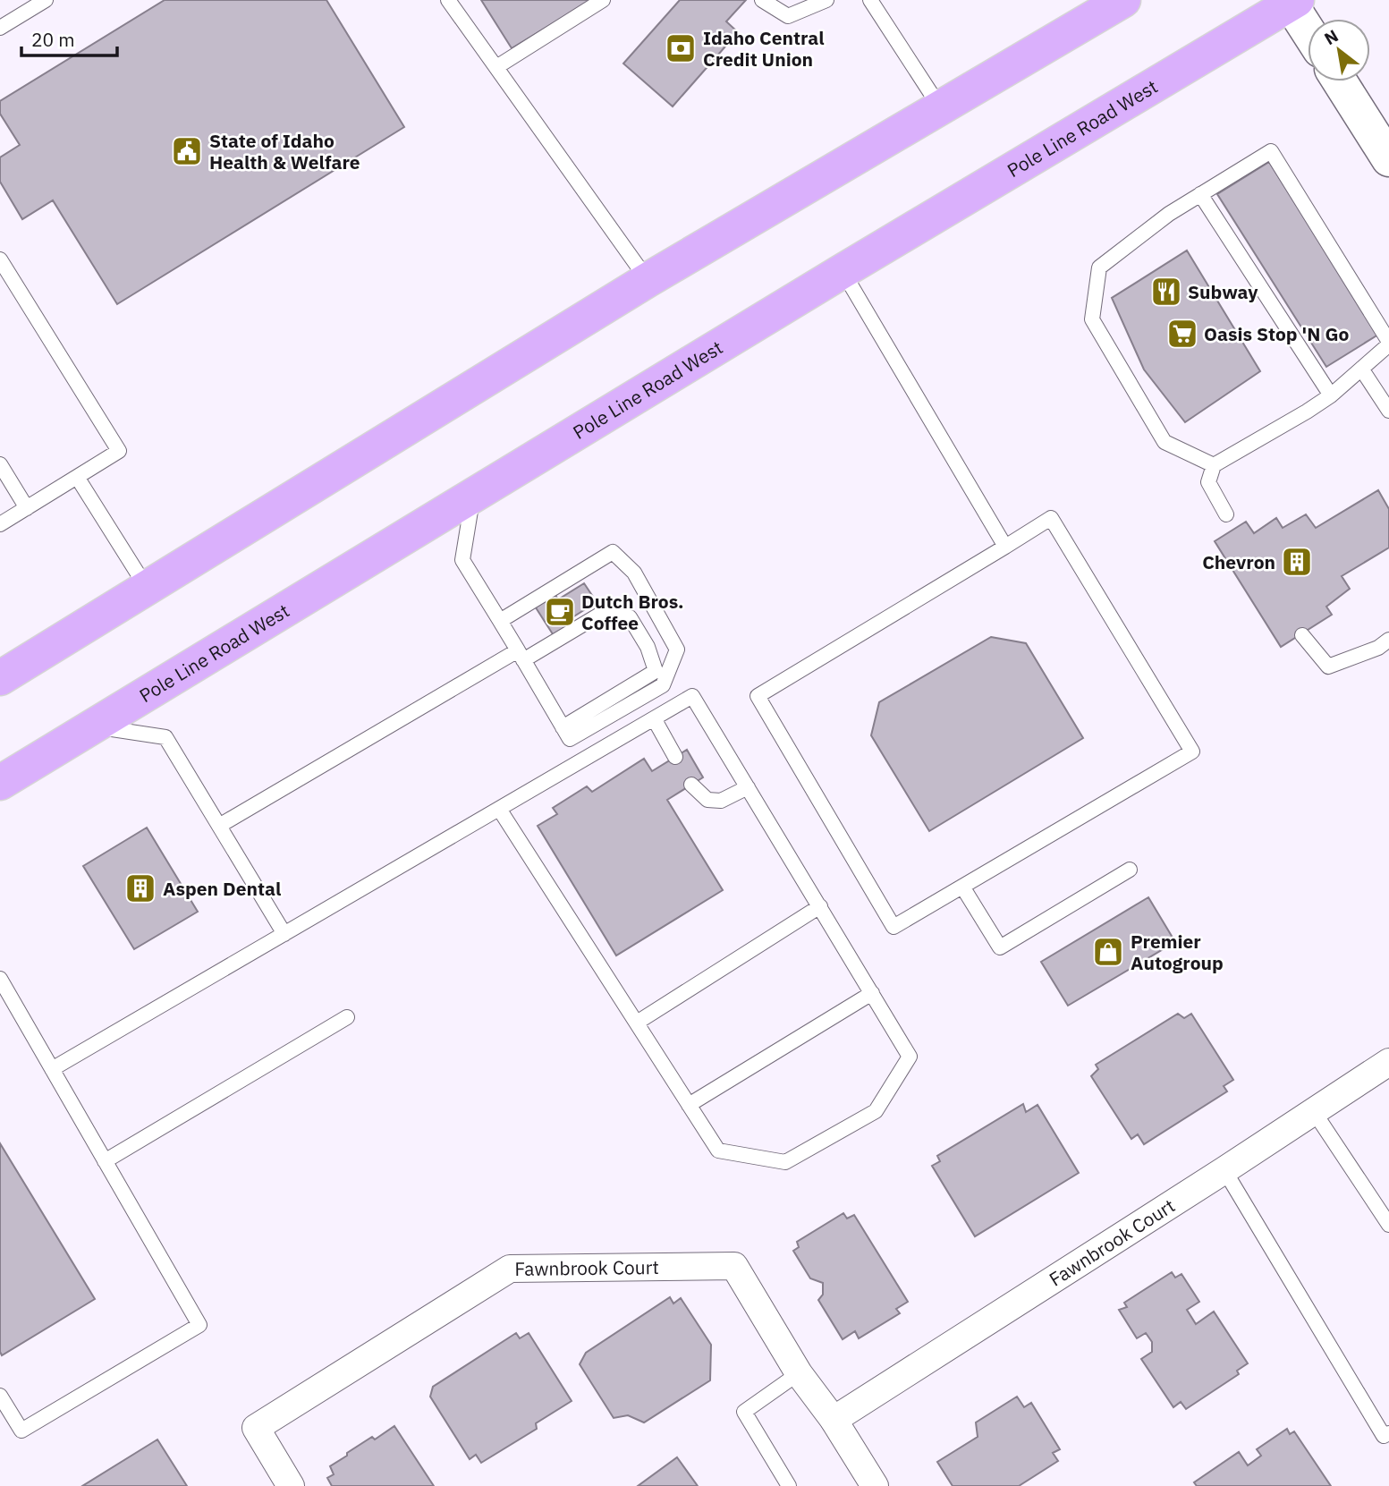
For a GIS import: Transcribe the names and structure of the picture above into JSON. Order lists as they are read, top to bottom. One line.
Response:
{"streets":{"highway":["Pole Line Road West"],"street":["Fawnbrook Court"]},"places":{"bank":["Idaho Central Credit Union"],"public building":["State of Idaho Health & Welfare"],"restaurant":["Subway"],"supermarket":["Oasis Stop 'N Go"],"building":["Chevron","Aspen Dental"],"cafe":["Dutch Bros. Coffee"],"shop":["Premier Autogroup"]},"scale_bar":"20 m","north":"top left"}
